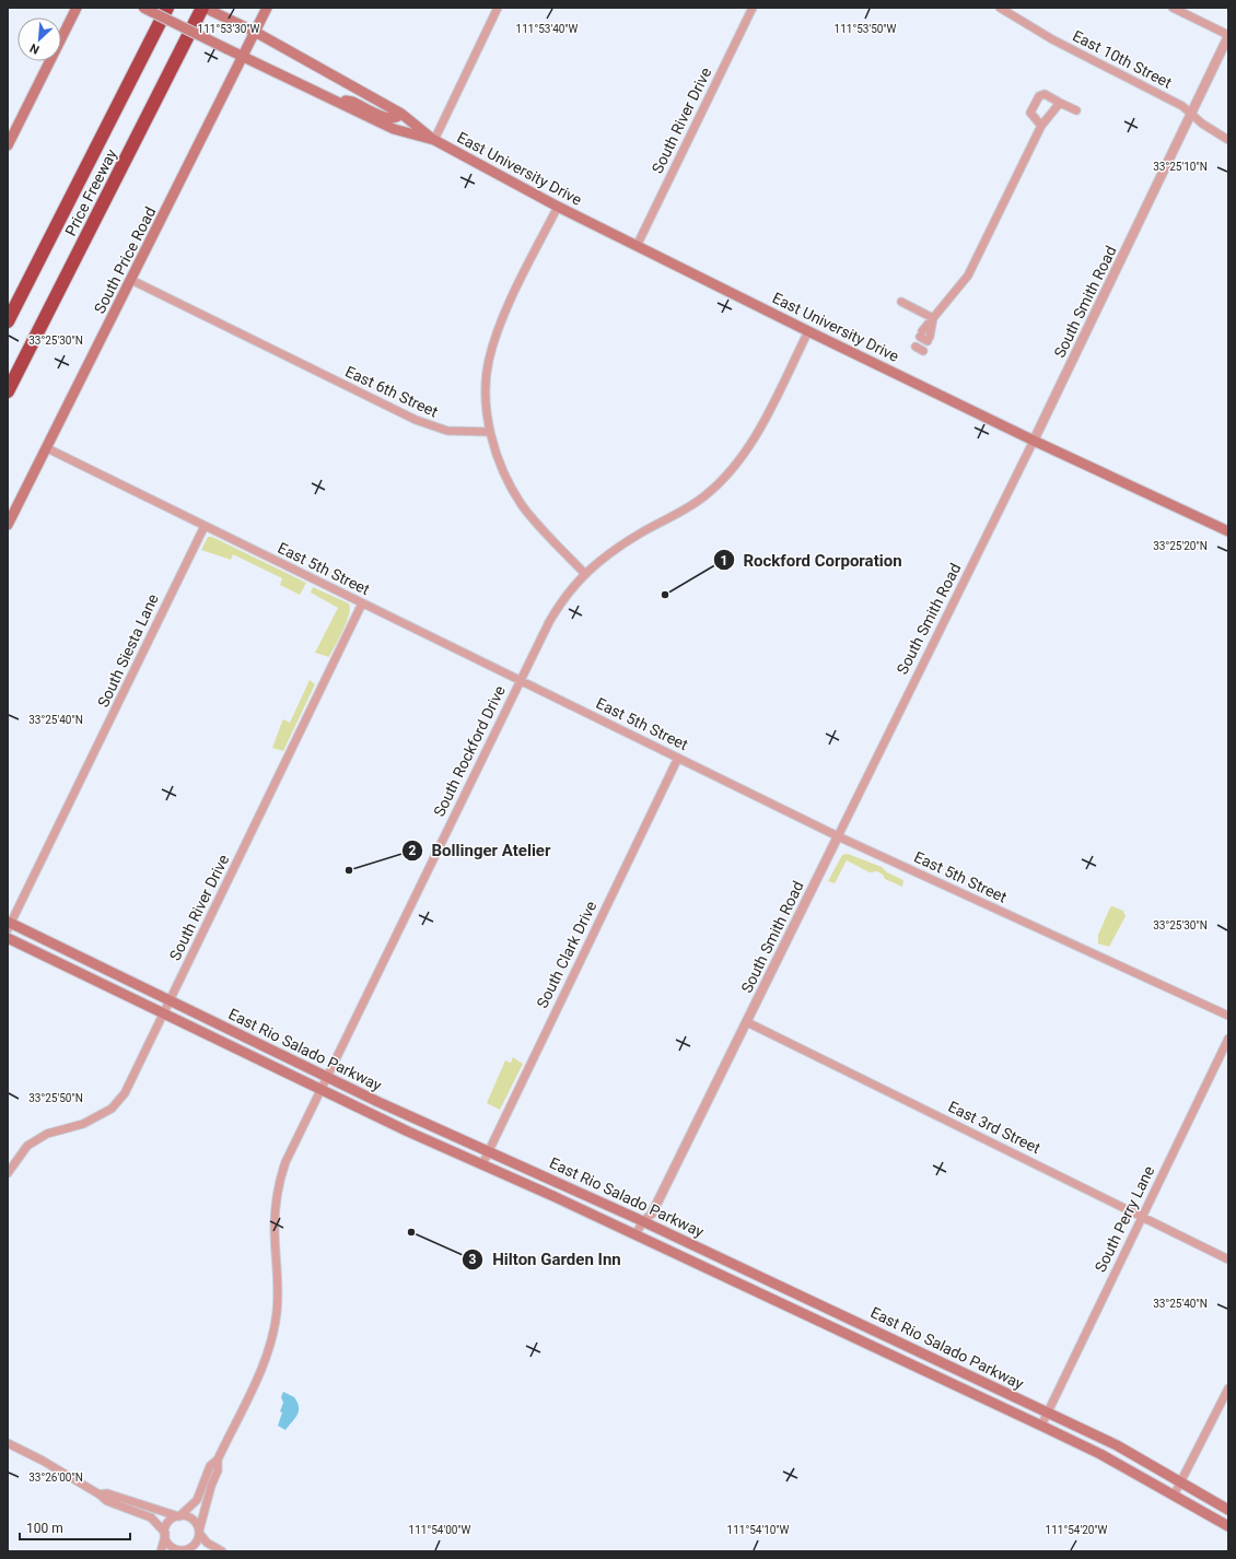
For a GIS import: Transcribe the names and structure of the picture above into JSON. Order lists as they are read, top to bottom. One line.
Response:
{"streets":{"highway":["Price Freeway"],"main road":["East University Drive","South Price Road","East Rio Salado Parkway"],"street":["East 10th Street","South River Drive","South Smith Road","East 6th Street","East 5th Street","South Siesta Lane","South Rockford Drive","South Clark Drive","East 3rd Street","South Perry Lane"]},"crossings":[["East 10th Street","South Smith Road"],["South River Drive","East University Drive"],["South River Drive","East 5th Street"],["South River Drive","East Rio Salado Parkway"],["East University Drive","Price Freeway"],["East University Drive","South Price Road"],["East University Drive","South Smith Road"],["East University Drive","South Rockford Drive"],["South Price Road","East 6th Street"],["South Price Road","East 5th Street"],["South Smith Road","East 5th Street"],["South Smith Road","East Rio Salado Parkway"],["South Smith Road","East 3rd Street"],["East 5th Street","South Siesta Lane"],["East 5th Street","South Rockford Drive"],["East 5th Street","South Clark Drive"],["South Siesta Lane","East Rio Salado Parkway"],["South Rockford Drive","East Rio Salado Parkway"],["South Clark Drive","East Rio Salado Parkway"],["East Rio Salado Parkway","South Perry Lane"],["East 3rd Street","South Perry Lane"]],"places":["Rockford Corporation","Bollinger Atelier","Hilton Garden Inn"],"scale_bar":"100 m","north":"bottom left","coordinates":["111°53'30\"W","111°53'40\"W","111°53'50\"W","33°25'10\"N","33°25'30\"N","33°25'20\"N","33°25'40\"N","33°25'50\"N","33°26'00\"N","111°54'00\"W","111°54'10\"W","111°54'20\"W"]}
